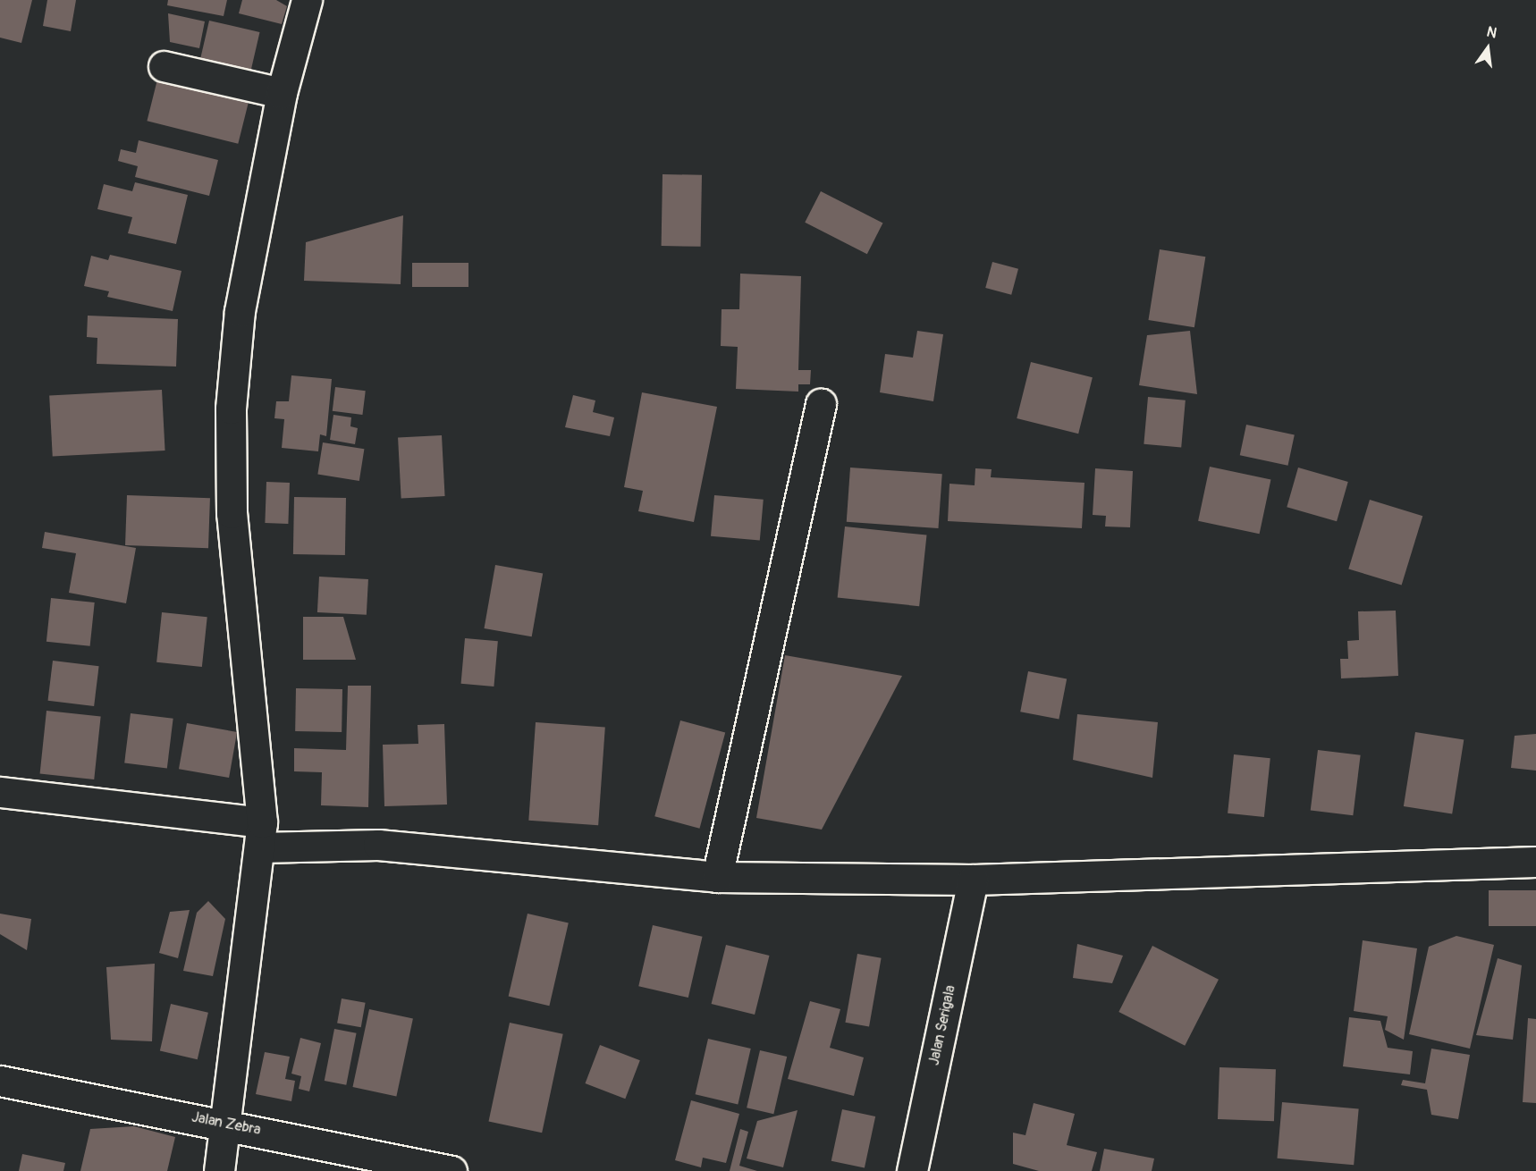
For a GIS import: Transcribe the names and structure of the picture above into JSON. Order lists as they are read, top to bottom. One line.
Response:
{"streets":{"street":["Jalan Serigala","Jalan Zebra"]},"north":"top"}
